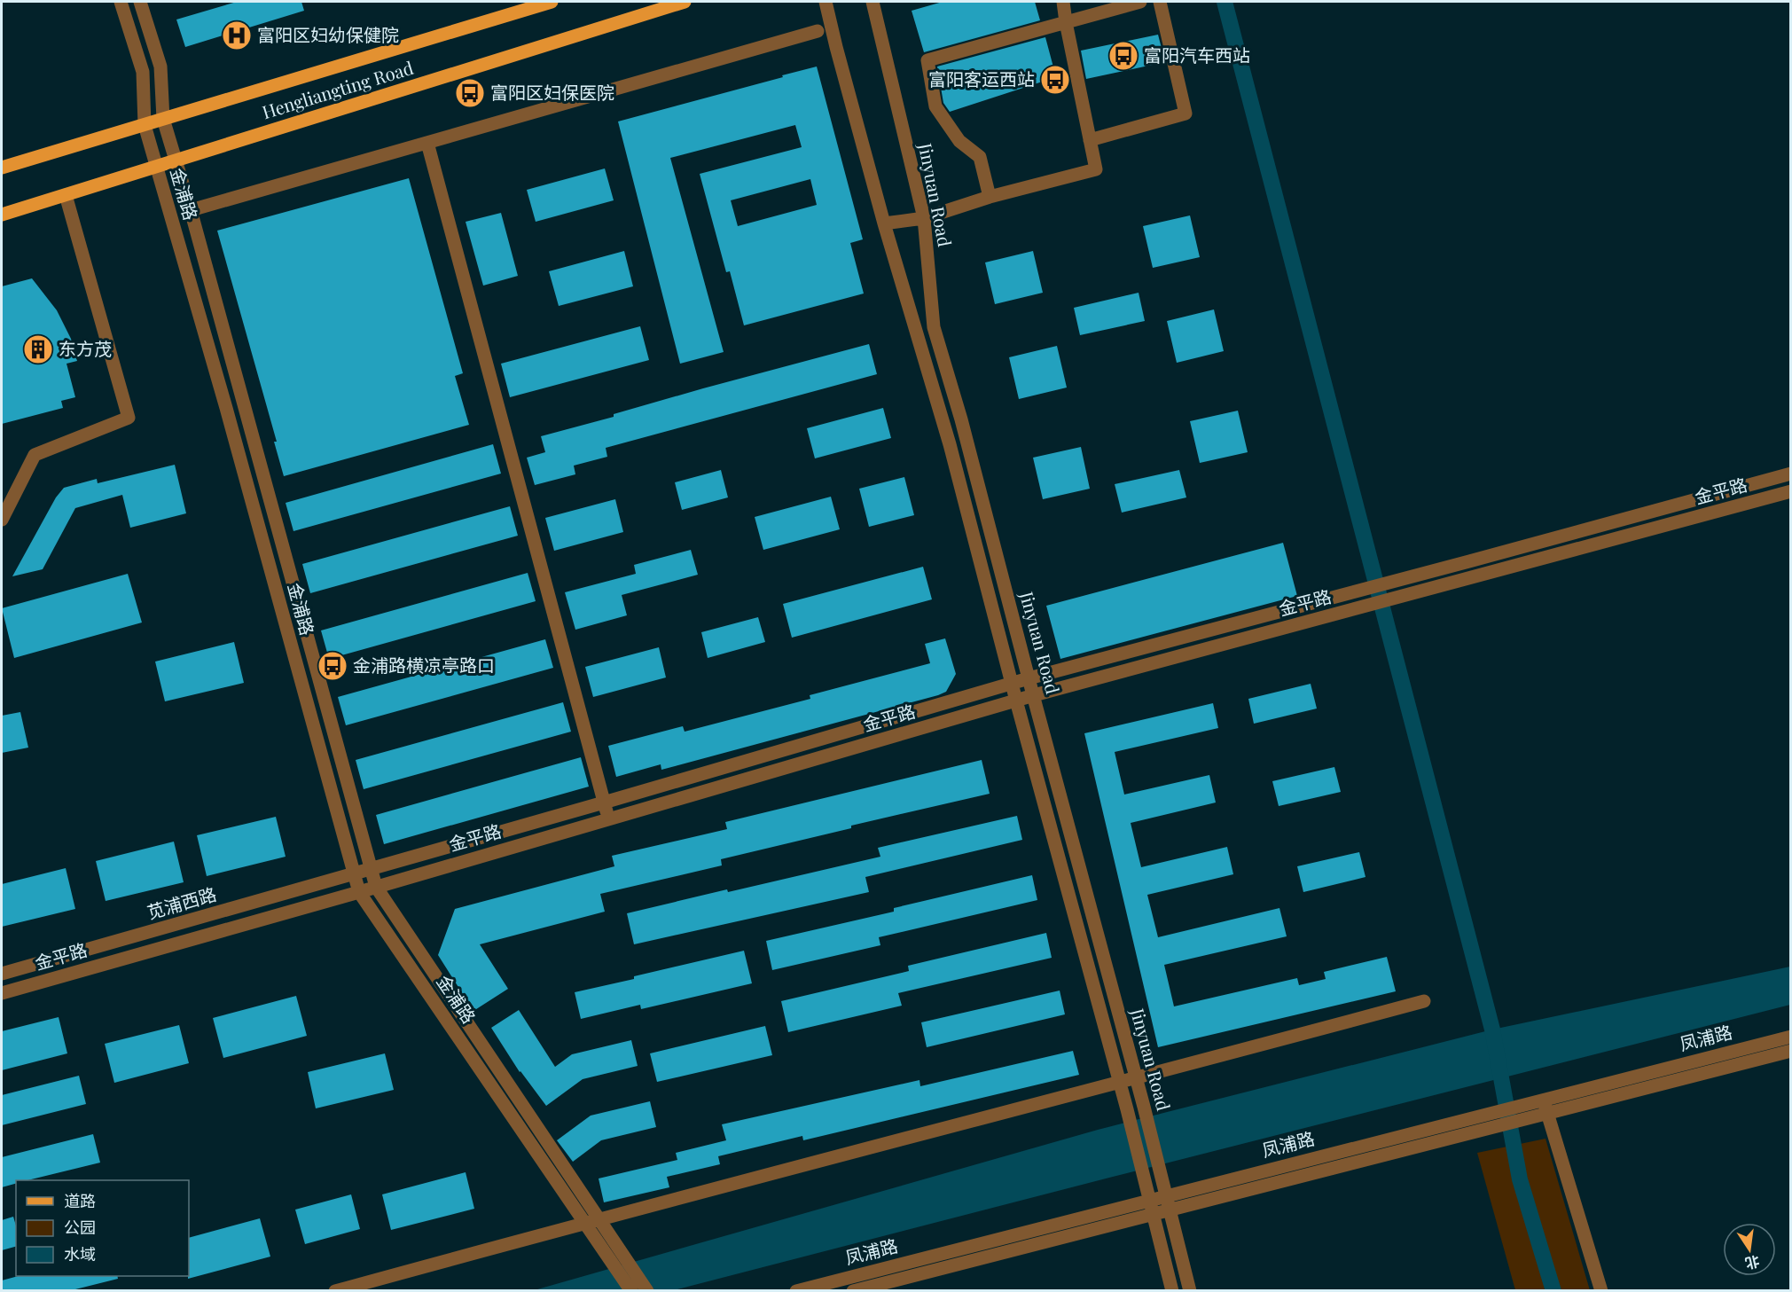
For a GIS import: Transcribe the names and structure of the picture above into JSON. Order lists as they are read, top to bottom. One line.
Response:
{"streets":{"main road":["Hengliangting Road"],"street":["金浦路","Jinyuan Road","金平路","苋浦西路","凤浦路"]},"crossings":[["Hengliangting Road","金浦路"],["金浦路","金平路"],["金浦路","苋浦西路"],["Jinyuan Road","金平路"],["Jinyuan Road","凤浦路"],["金平路","苋浦西路"]],"places":{"hospital":["富阳区妇幼保健院"],"bus stop":["富阳汽车西站","富阳客运西站","富阳区妇保医院","金浦路横凉亭路口"],"building":["东方茂"]},"legend":["道路","公园","水域"],"north":"bottom"}
